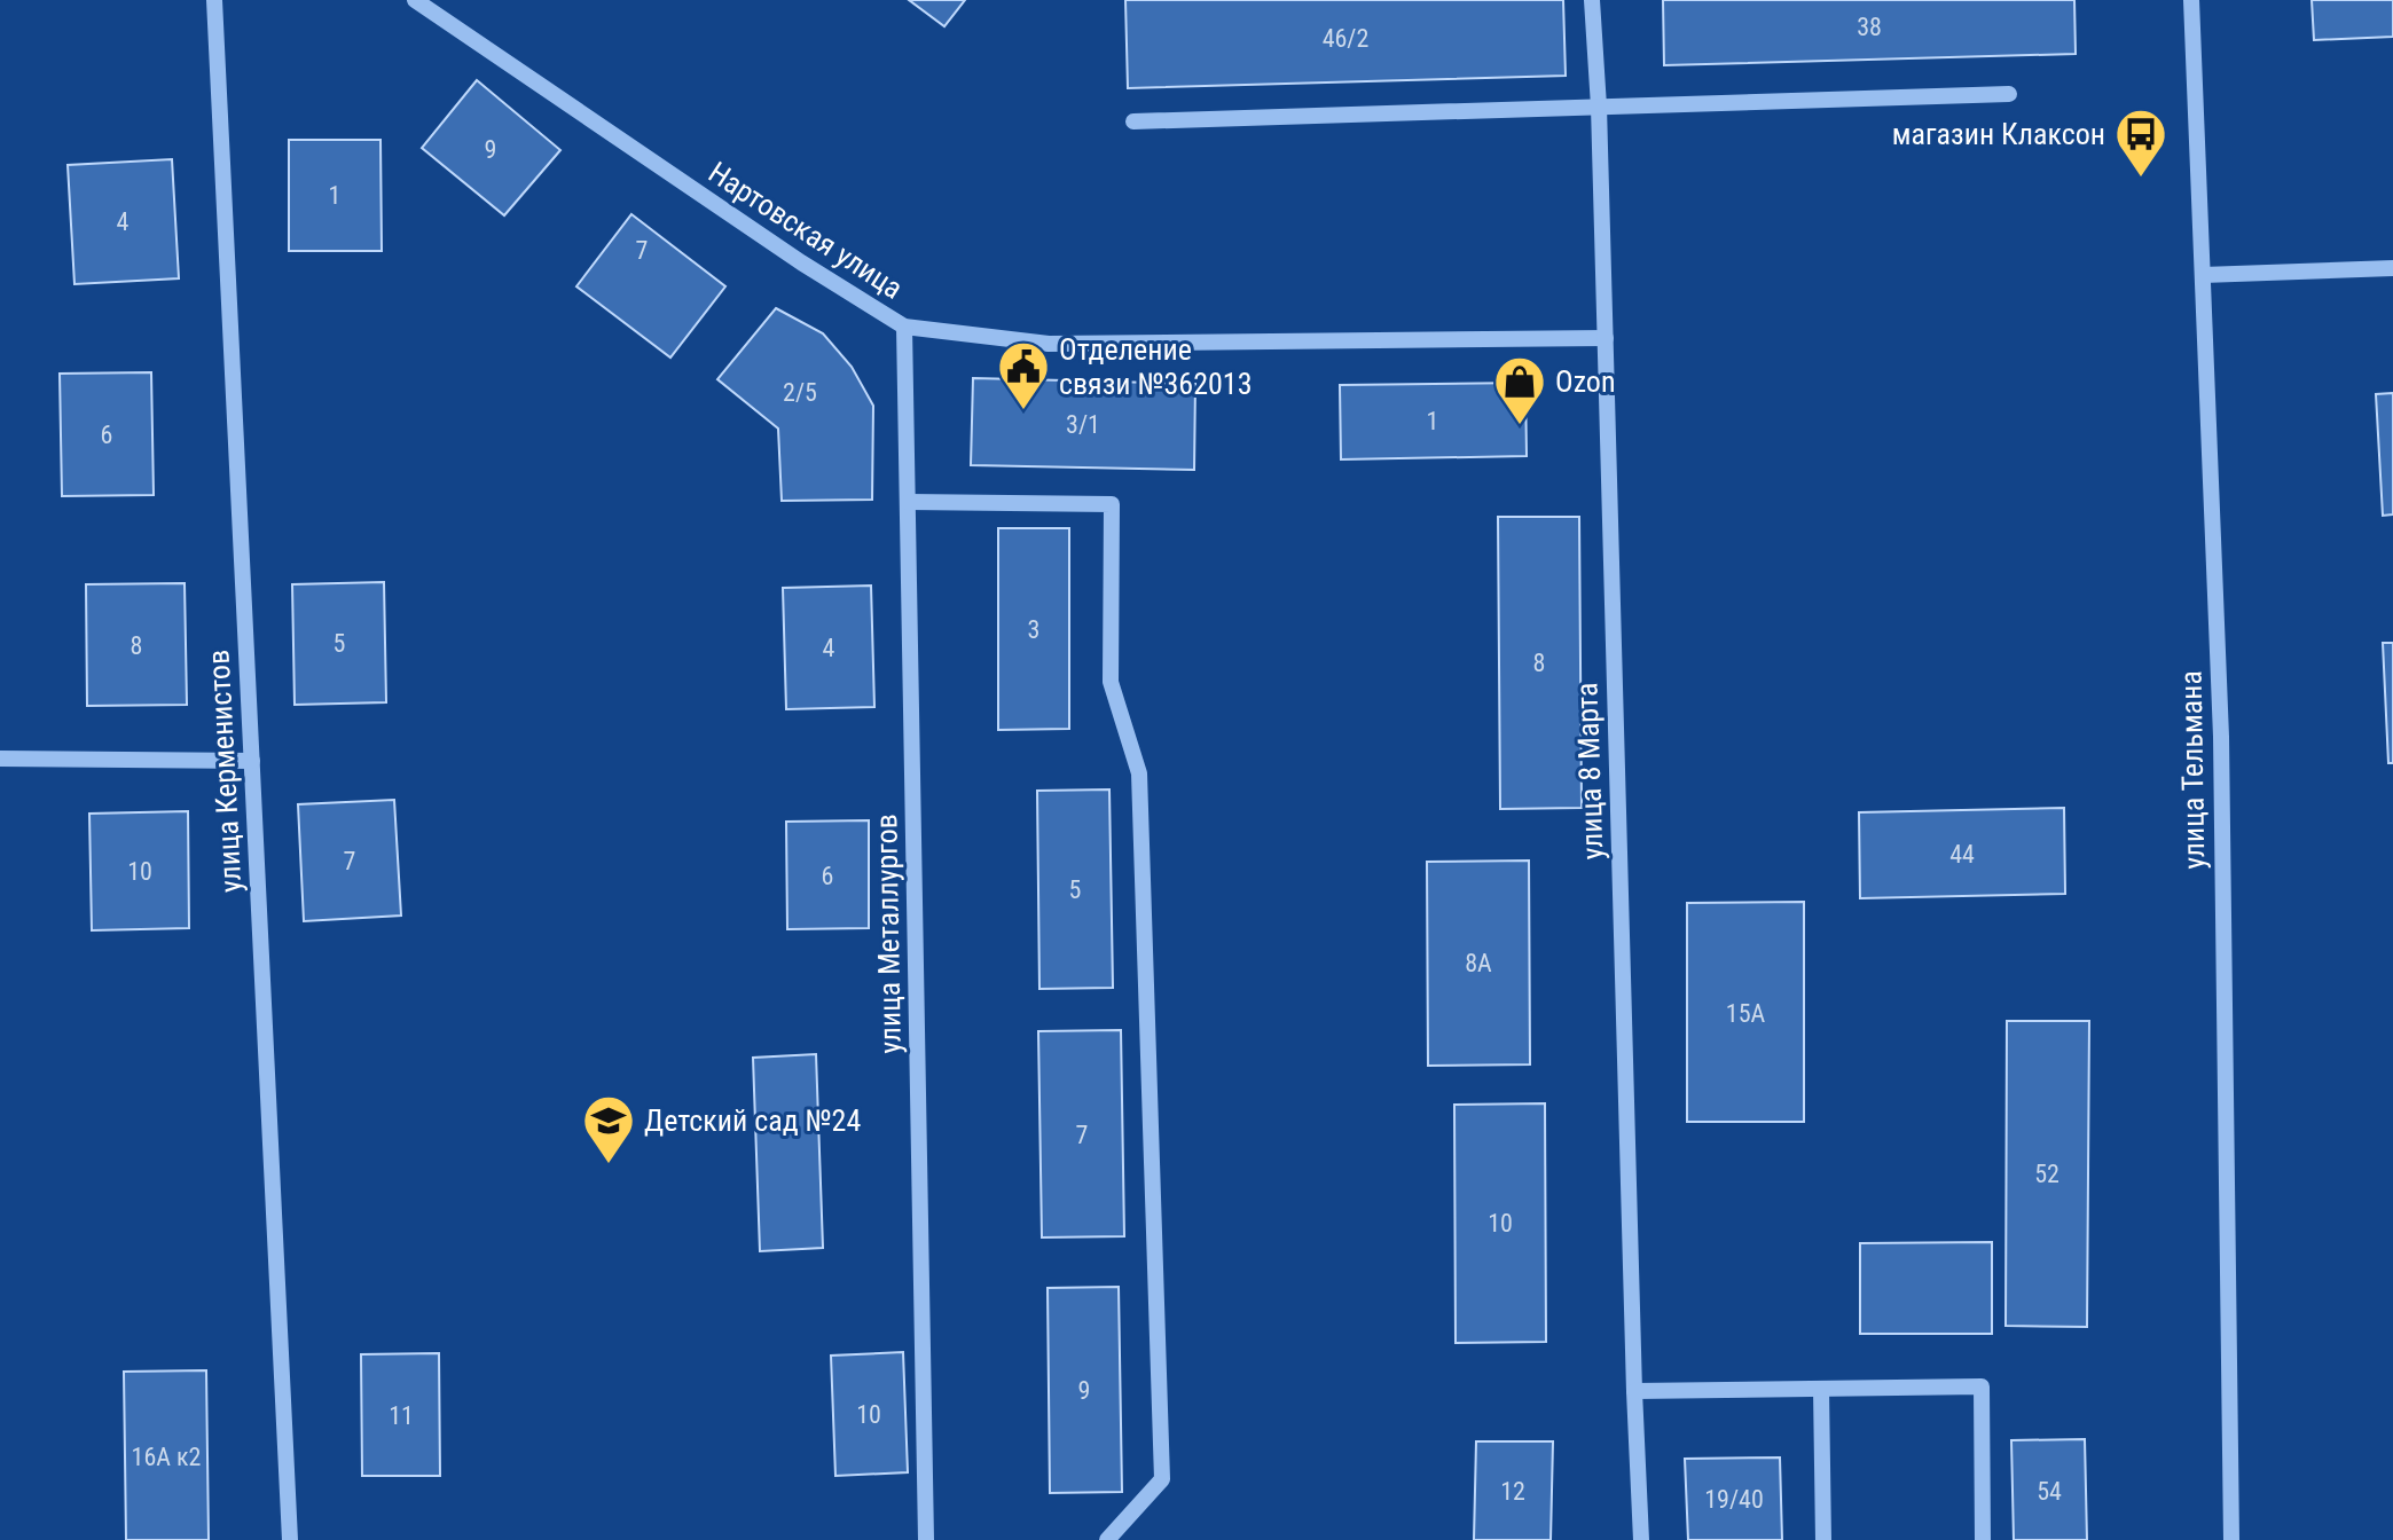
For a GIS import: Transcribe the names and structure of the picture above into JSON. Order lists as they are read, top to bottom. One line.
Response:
{"streets":{"street":["Нартовская улица","улица Тельмана","улица Керменистов","улица 8 Марта","улица Металлургов"]},"crossings":[["Нартовская улица","улица 8 Марта"],["Нартовская улица","улица Металлургов"]],"places":{"bus stop":["магазин Клаксон"],"public building":["Отделение связи №362013"],"shop":["Ozon"],"school or university":["Детский сад №24"]},"house_numbers":["38","46/2","9","1","4","7","2/5","1","3/1","6","3","5","8","4","8","44","7","10","6","5","8А","15А","7","52","10","9","10","11","16А к2","12","54","19/40"]}
